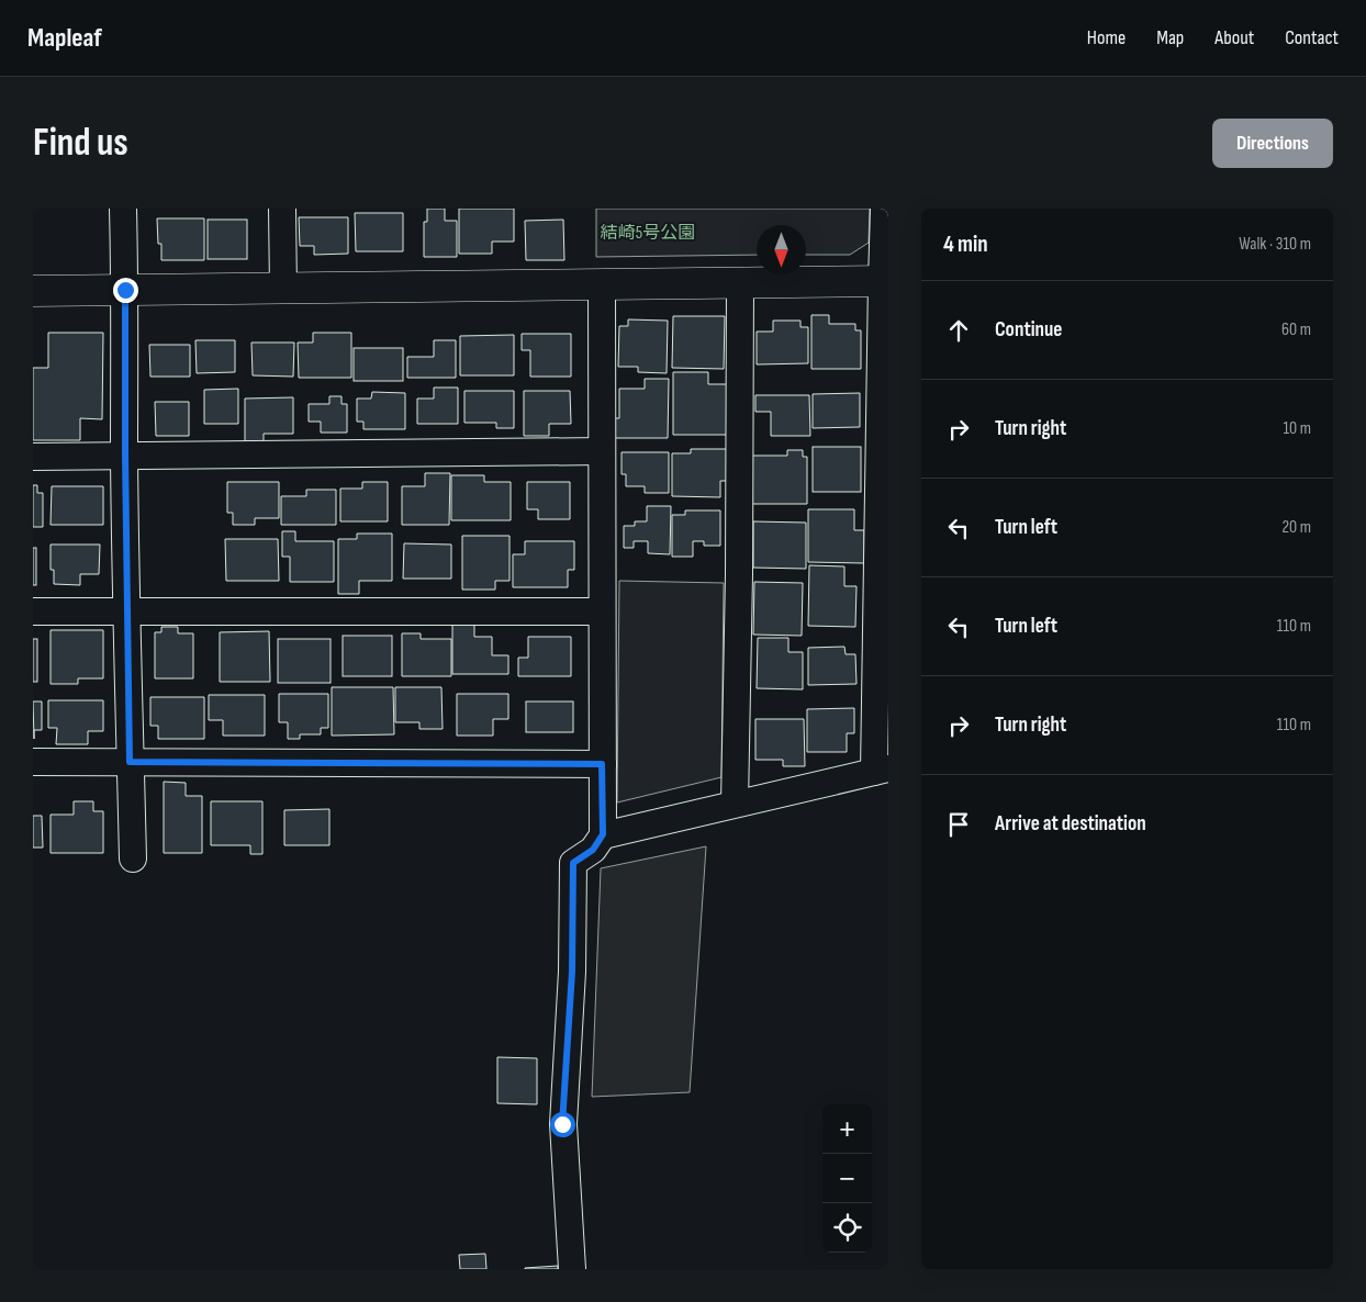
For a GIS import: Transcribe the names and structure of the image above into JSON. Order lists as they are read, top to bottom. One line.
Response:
{"parks":["結崎5号公園"],"north":"bottom","page":{"header":"Mapleaf","nav":["Home","Map","About","Contact"],"buttons":"Directions","title":"Find us","heading":["4 min","Walk · 310 m"],"list":[["Continue","60 m"],["Turn right","10 m"],["Turn left","20 m"],["Turn left","110 m"],["Turn right","110 m"],"Arrive at destination"],"map_buttons":["+","−"]}}
